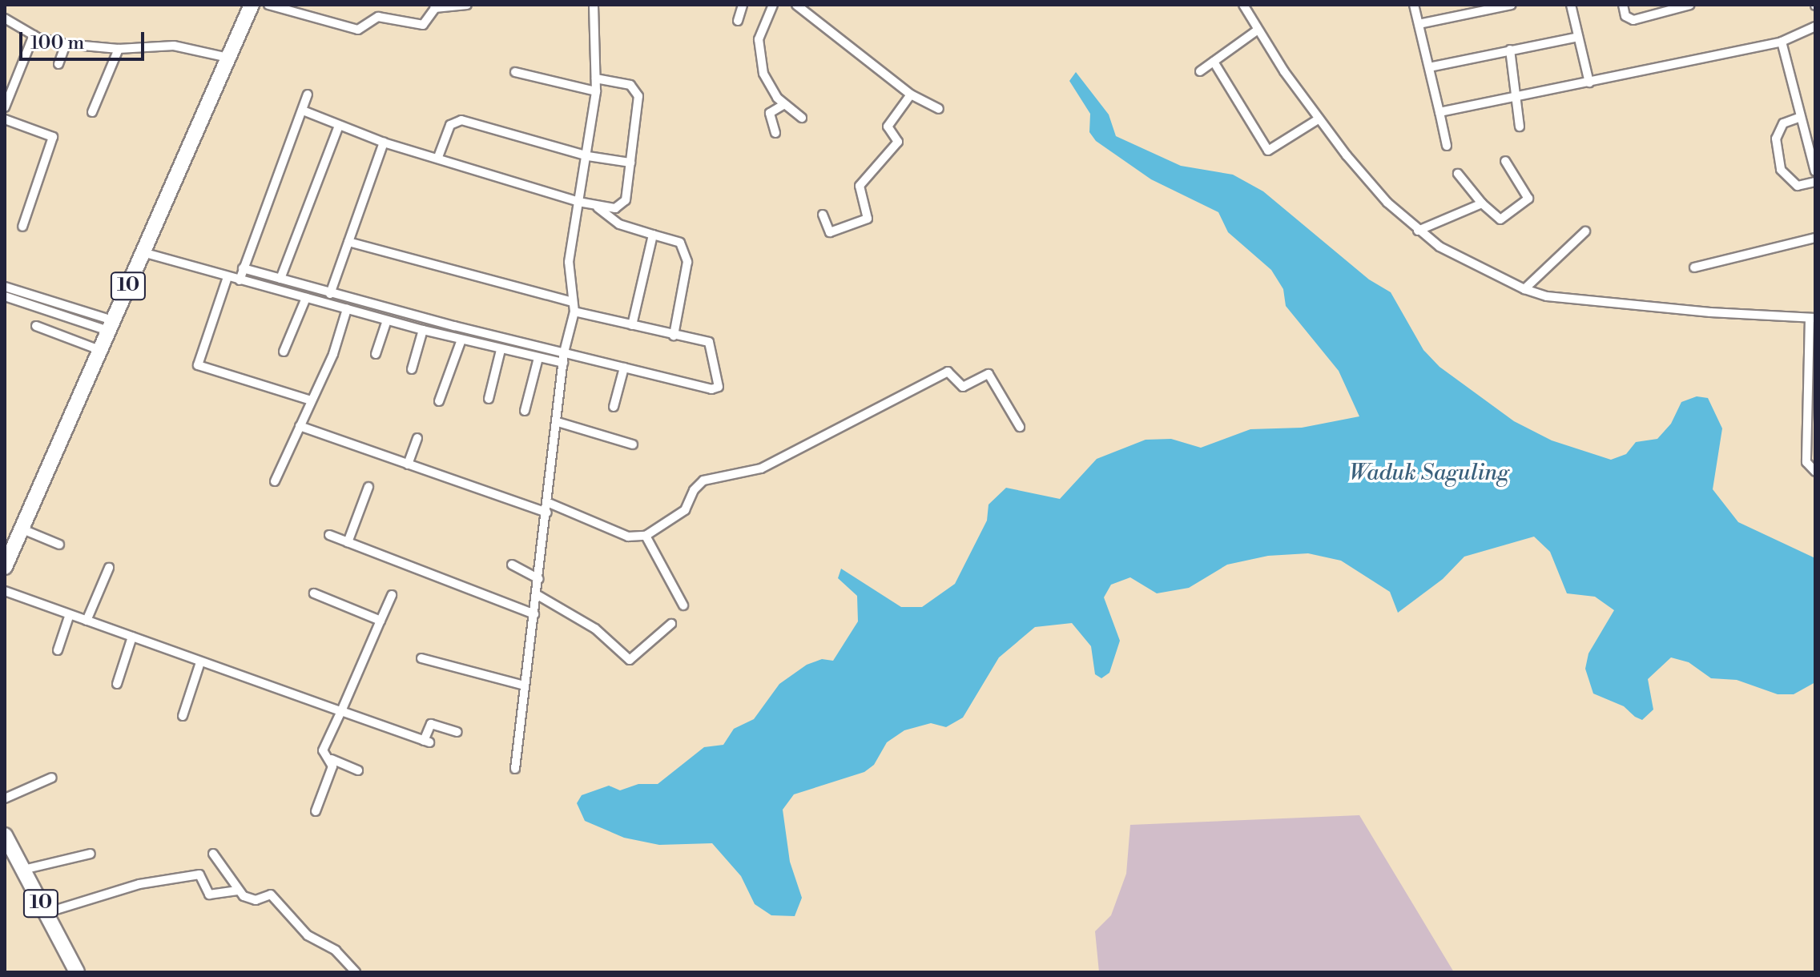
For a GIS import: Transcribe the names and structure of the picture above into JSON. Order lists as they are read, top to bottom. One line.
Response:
{"streets":{"highway":["10"]},"water":["Waduk Saguling"],"scale_bar":"100 m"}
